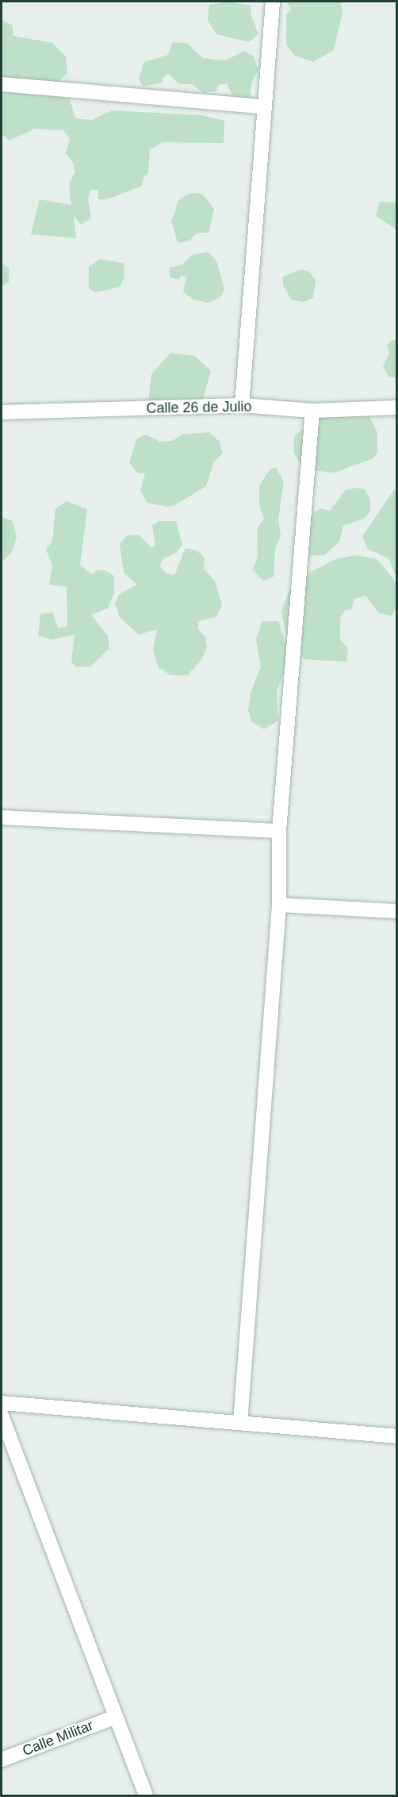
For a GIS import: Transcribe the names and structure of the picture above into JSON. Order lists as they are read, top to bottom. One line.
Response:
{"streets":{"street":["Calle 26 de Julio","Calle Militar"]}}
